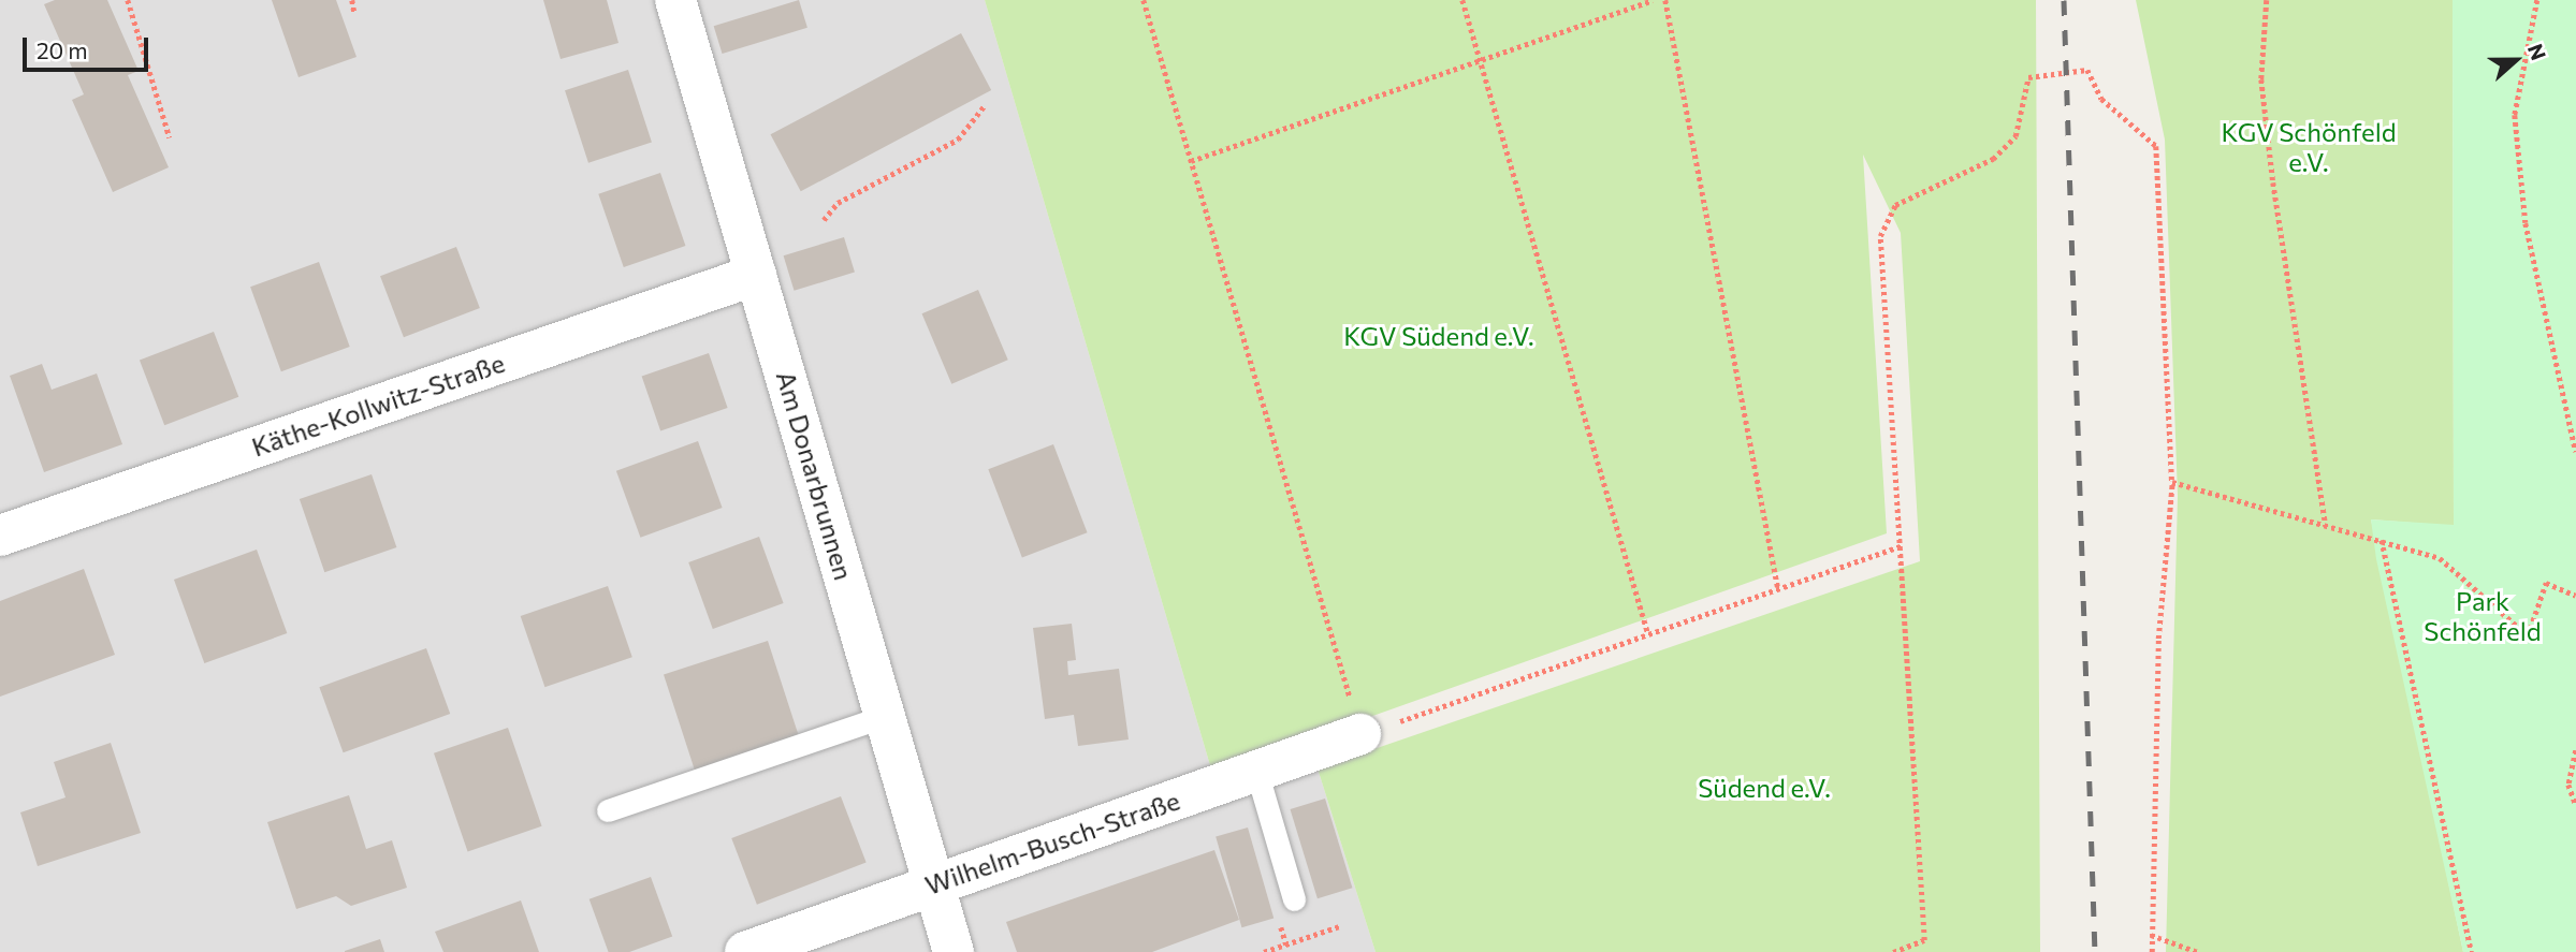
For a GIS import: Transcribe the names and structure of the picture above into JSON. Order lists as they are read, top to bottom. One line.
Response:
{"streets":{"street":["Käthe-Kollwitz-Straße","Am Donarbrunnen","Wilhelm-Busch-Straße"]},"crossings":[["Käthe-Kollwitz-Straße","Am Donarbrunnen"],["Am Donarbrunnen","Wilhelm-Busch-Straße"]],"parks":["KGV Schönfeld e.V.","KGV Südend e.V.","Park Schönfeld","Südend e.V."],"scale_bar":"20 m","north":"right"}
